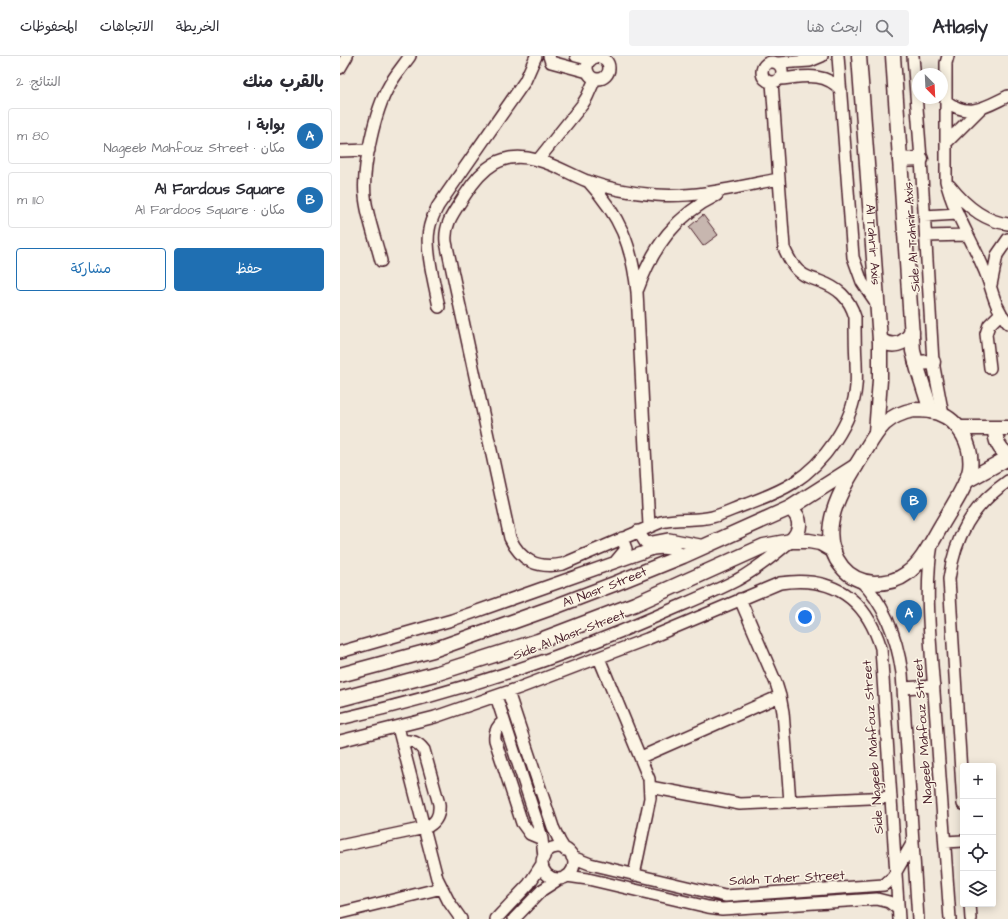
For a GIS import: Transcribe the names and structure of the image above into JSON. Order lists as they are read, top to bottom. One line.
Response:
{"streets":{"main road":["Al Tahrir Axis","Al Nasr Street"],"street":["Side Al Tahrir Axis","Side Al Nasr Street","Nageeb Mahfouz Street","Side Nageeb Mahfouz Street","Salah Taher Street"]},"crossings":[["Al Nasr Street","Side Al Nasr Street"],["Nageeb Mahfouz Street","Salah Taher Street"],["Side Nageeb Mahfouz Street","Salah Taher Street"]],"north":"bottom right","page":{"header":"Atlasly","search":"ابحث هنا","nav":["الخريطة","الاتجاهات","المحفوظات"],"heading":["بالقرب منك","النتائج: 2"],"list":[{"mark":"A","name":"بوابة 1","note":"مكان · Nageeb Mahfouz Street","value":"80 m"},{"mark":"B","name":"Al Fardous Square","note":"مكان · Al Fardoos Square","value":"110 m"}],"buttons":["حفظ","مشاركة"],"pins":["B","A"],"map_buttons":["+","−"]}}
